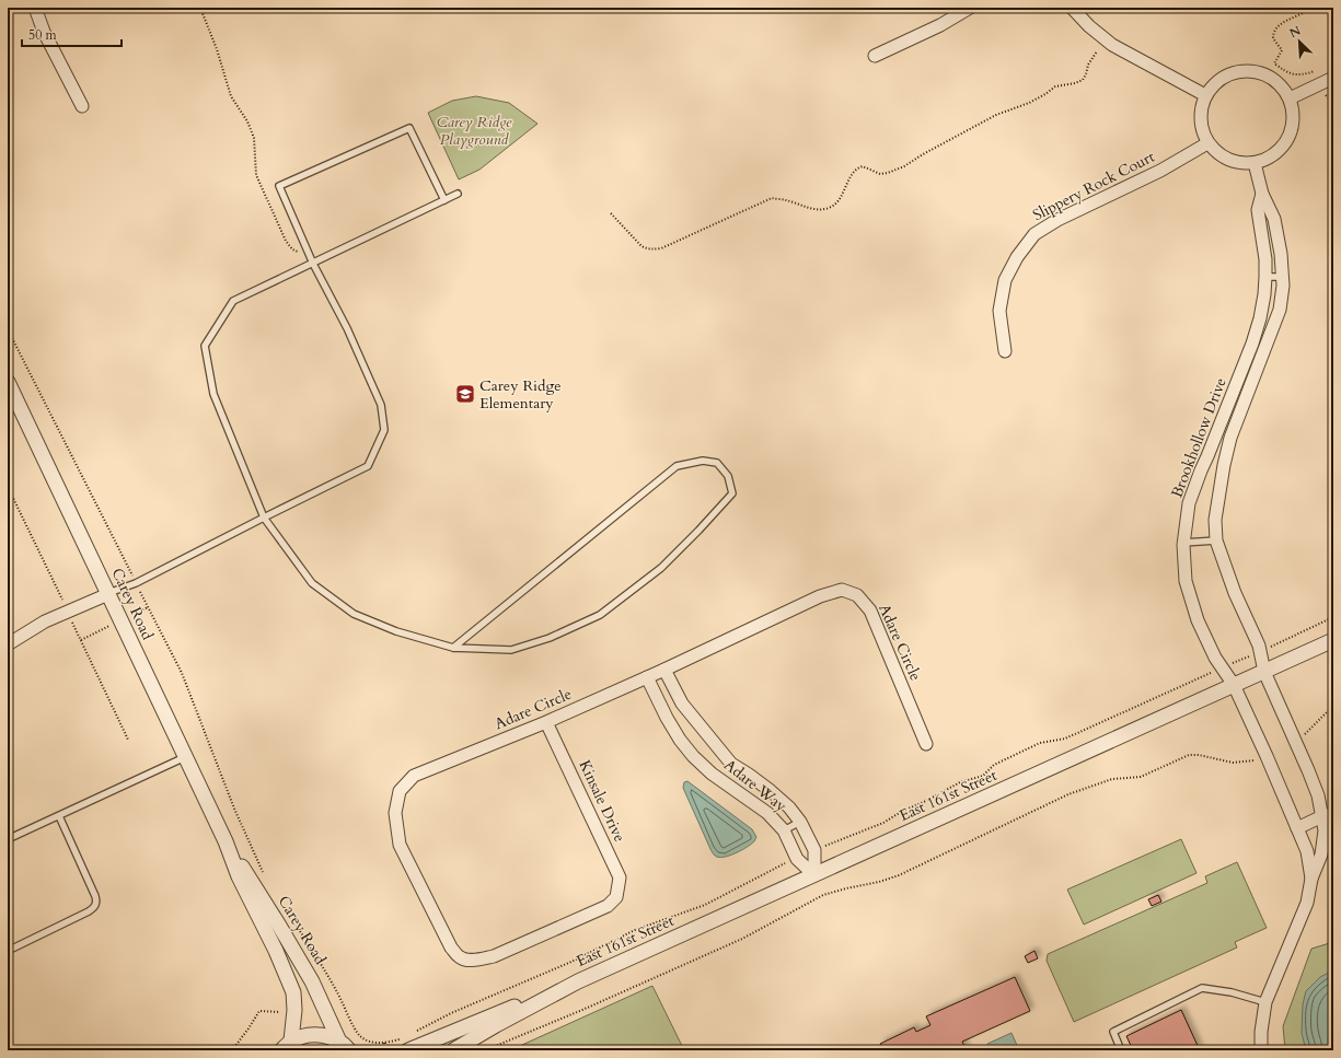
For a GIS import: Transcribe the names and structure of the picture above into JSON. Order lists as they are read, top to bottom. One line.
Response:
{"streets":{"street":["Slippery Rock Court","Brookhollow Drive","Carey Road","Adare Circle","Adare Way","East 161st Street","Kinsale Drive"]},"crossings":[["Slippery Rock Court","Brookhollow Drive"],["Brookhollow Drive","East 161st Street"],["Adare Circle","Adare Way"],["Adare Circle","Kinsale Drive"],["Adare Way","East 161st Street"]],"parks":["Carey Ridge Playground"],"places":{"school or university":["Carey Ridge Elementary"]},"scale_bar":"50 m","north":"top left"}
